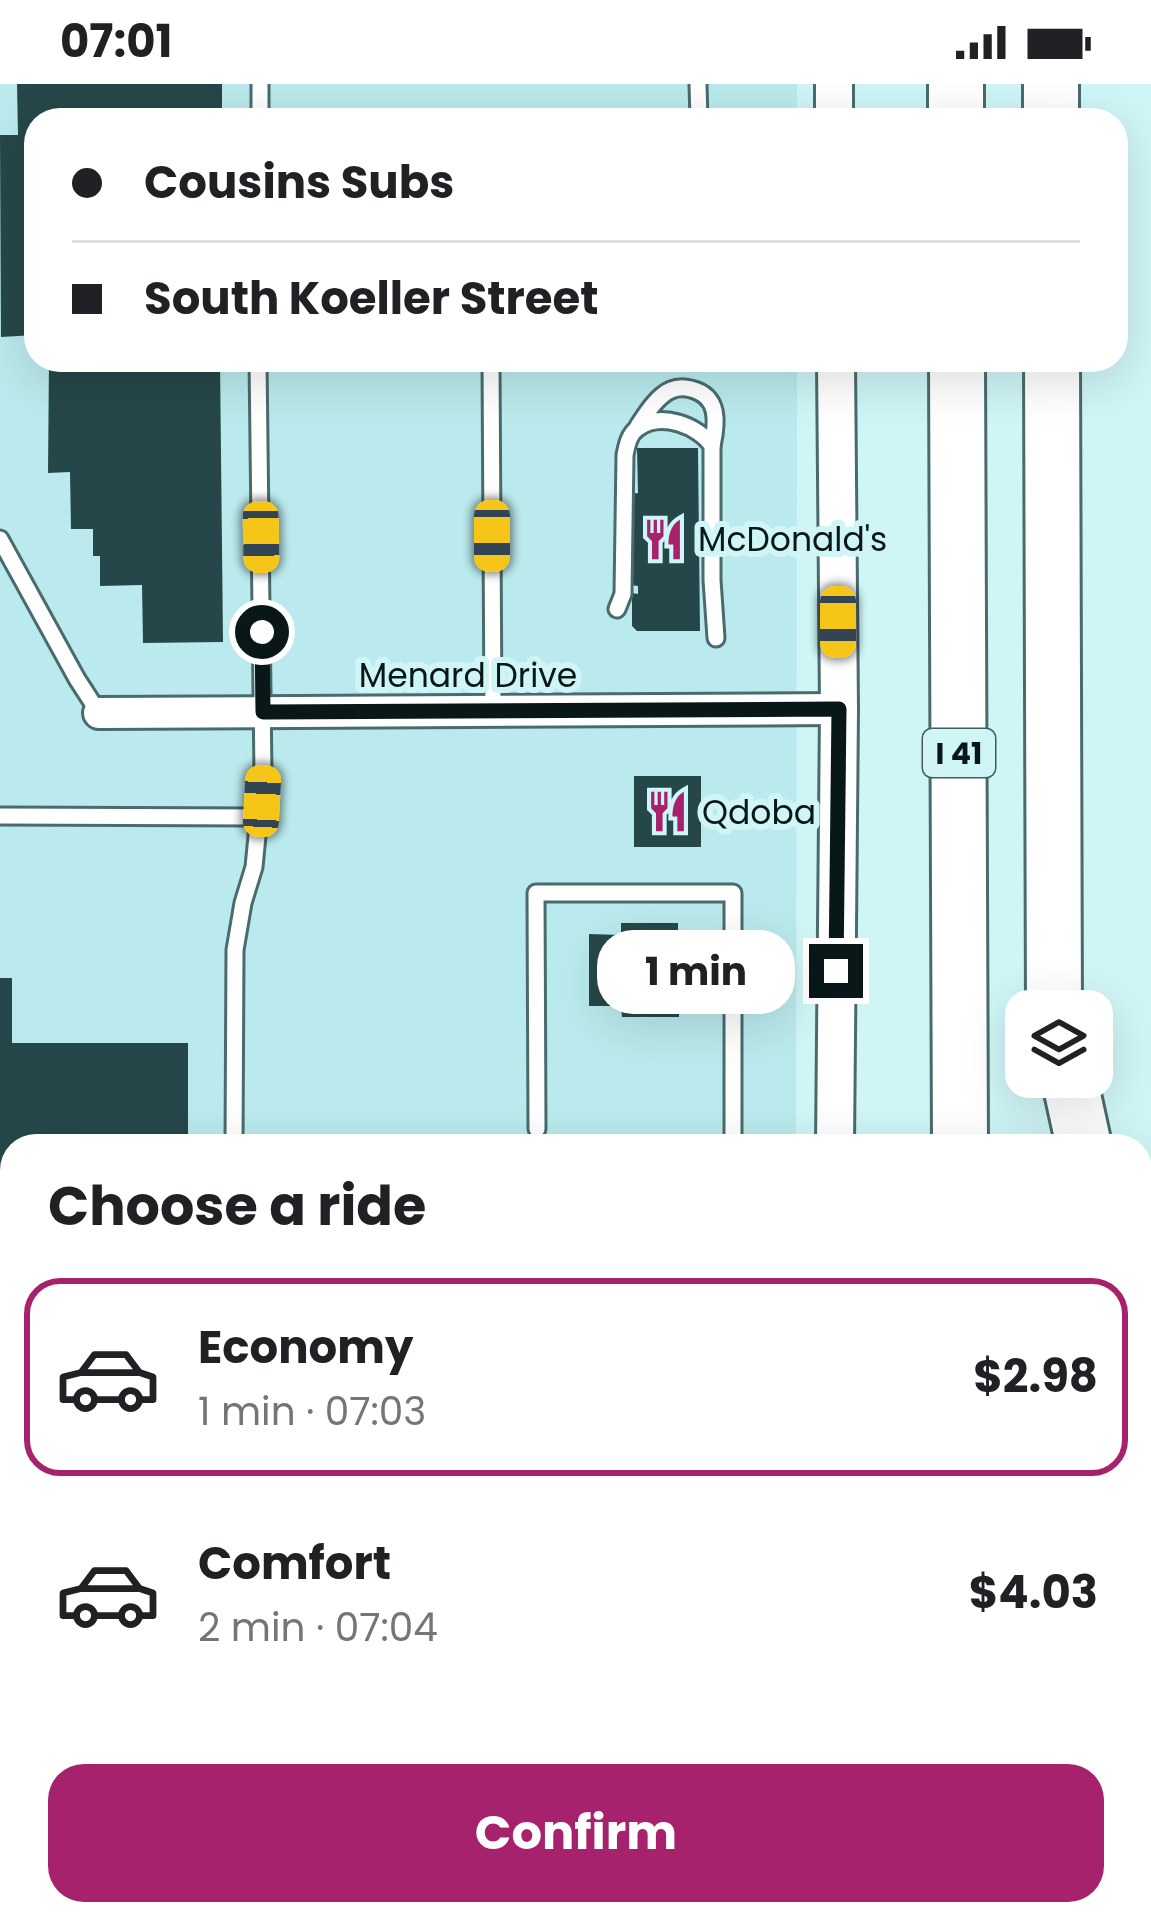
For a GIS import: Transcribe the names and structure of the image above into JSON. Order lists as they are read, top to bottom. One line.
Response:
{"streets":{"highway":["I 41"],"street":["Menard Drive"]},"places":{"restaurant":["McDonald's","Qdoba"]},"page":{"status":"07:01","banner":["Cousins Subs","South Koeller Street"],"bubble":"1 min","heading":"Choose a ride","list":[{"name":"Economy","note":"1 min · 07:03","value":"$2.98"},{"name":"Comfort","note":"2 min · 07:04","value":"$4.03"}],"buttons":"Confirm"}}
